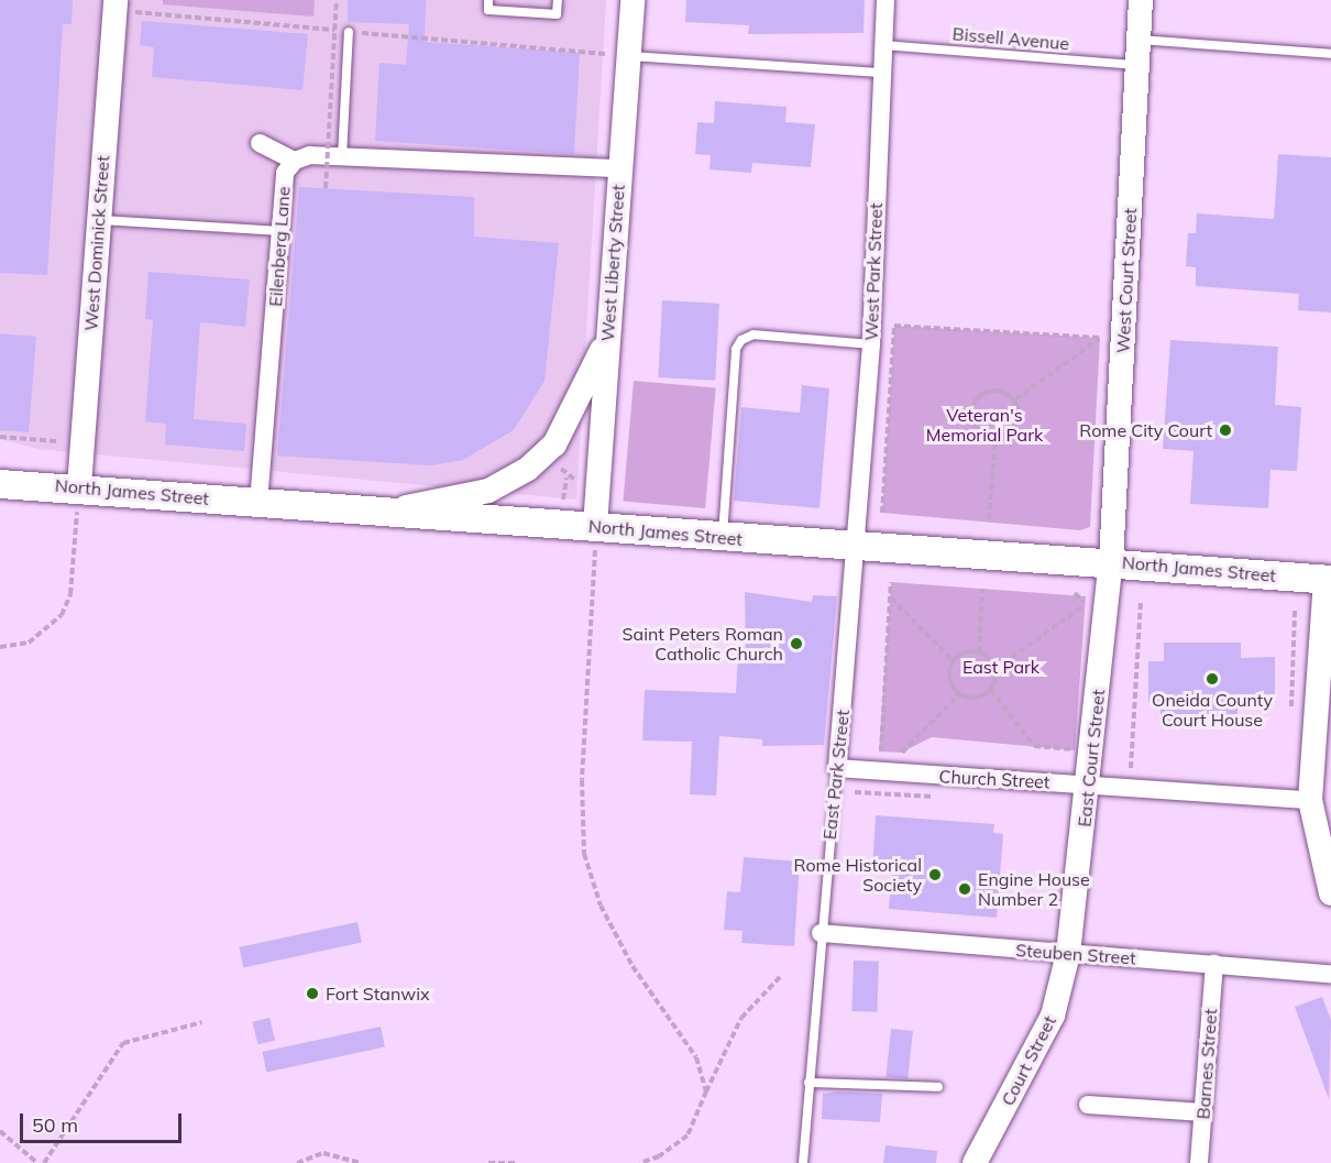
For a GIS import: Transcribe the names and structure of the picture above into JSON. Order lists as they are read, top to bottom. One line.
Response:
{"streets":{"main road":["North James Street"],"street":["West Dominick Street","Eilenberg Lane","West Liberty Street","West Park Street","West Court Street","East Court Street","East Park Street","Church Street","Steuben Street","Court Street","Barnes Street"],"lane":["Bissell Avenue"]},"crossings":[["Bissell Avenue","West Park Street"],["Bissell Avenue","West Court Street"],["West Dominick Street","North James Street"],["Eilenberg Lane","West Liberty Street"],["Eilenberg Lane","North James Street"],["West Liberty Street","North James Street"],["West Park Street","North James Street"],["West Park Street","East Park Street"],["West Court Street","North James Street"],["West Court Street","East Court Street"],["North James Street","East Court Street"],["North James Street","East Park Street"],["East Court Street","Church Street"],["East Court Street","Steuben Street"],["East Court Street","Court Street"],["East Park Street","Church Street"],["East Park Street","Steuben Street"],["Steuben Street","Court Street"],["Steuben Street","Barnes Street"]],"parks":["Veteran's Memorial Park","East Park"],"places":["Rome City Court","Saint Peters Roman Catholic Church","Oneida County Court House","Rome Historical Society","Engine House Number 2","Fort Stanwix"],"scale_bar":"50 m"}
